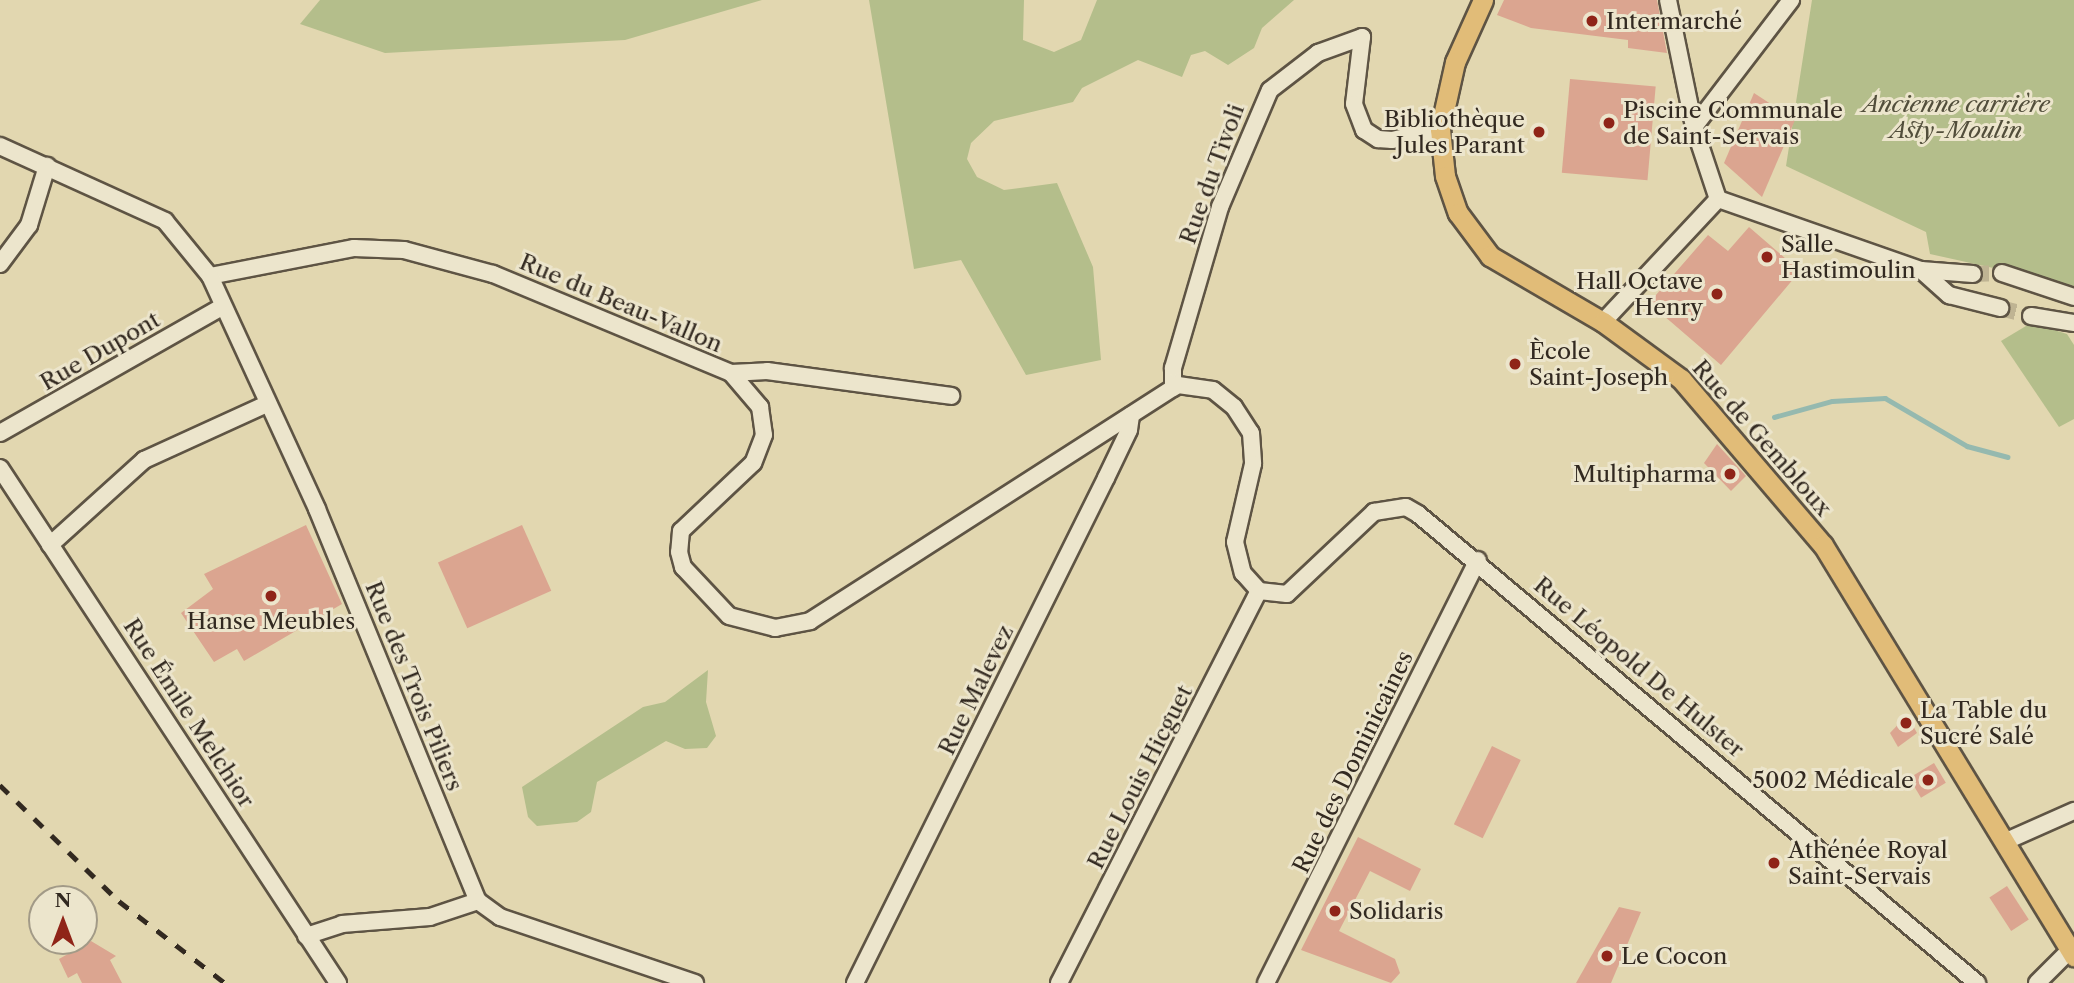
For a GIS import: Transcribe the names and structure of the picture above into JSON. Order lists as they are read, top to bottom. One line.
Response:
{"streets":{"main road":["Rue de Gembloux"],"street":["Rue du Tivoli","Rue du Beau-Vallon","Rue Dupont","Rue Léopold De Hulster","Rue des Trois Piliers","Rue Malevez","Rue Émile Melchior","Rue des Dominicaines","Rue Louis Hicguet"]},"crossings":[["Rue du Tivoli","Rue du Beau-Vallon"],["Rue du Tivoli","Rue de Gembloux"],["Rue du Beau-Vallon","Rue des Trois Piliers"],["Rue du Beau-Vallon","Rue Malevez"],["Rue Dupont","Rue des Trois Piliers"],["Rue Léopold De Hulster","Rue des Dominicaines"],["Rue Léopold De Hulster","Rue Louis Hicguet"]],"parks":["Ancienne carrière Asty-Moulin"],"places":["Intermarché","Piscine Communale de Saint-Servais","Bibliothèque Jules Parant","Salle Hastimoulin","Hall Octave Henry","Ècole Saint-Joseph","Multipharma","Hanse Meubles","La Table du Sucré Salé","5002 Médicale","Athénée Royal Saint-Servais","Solidaris","Le Cocon"],"north":"top"}
